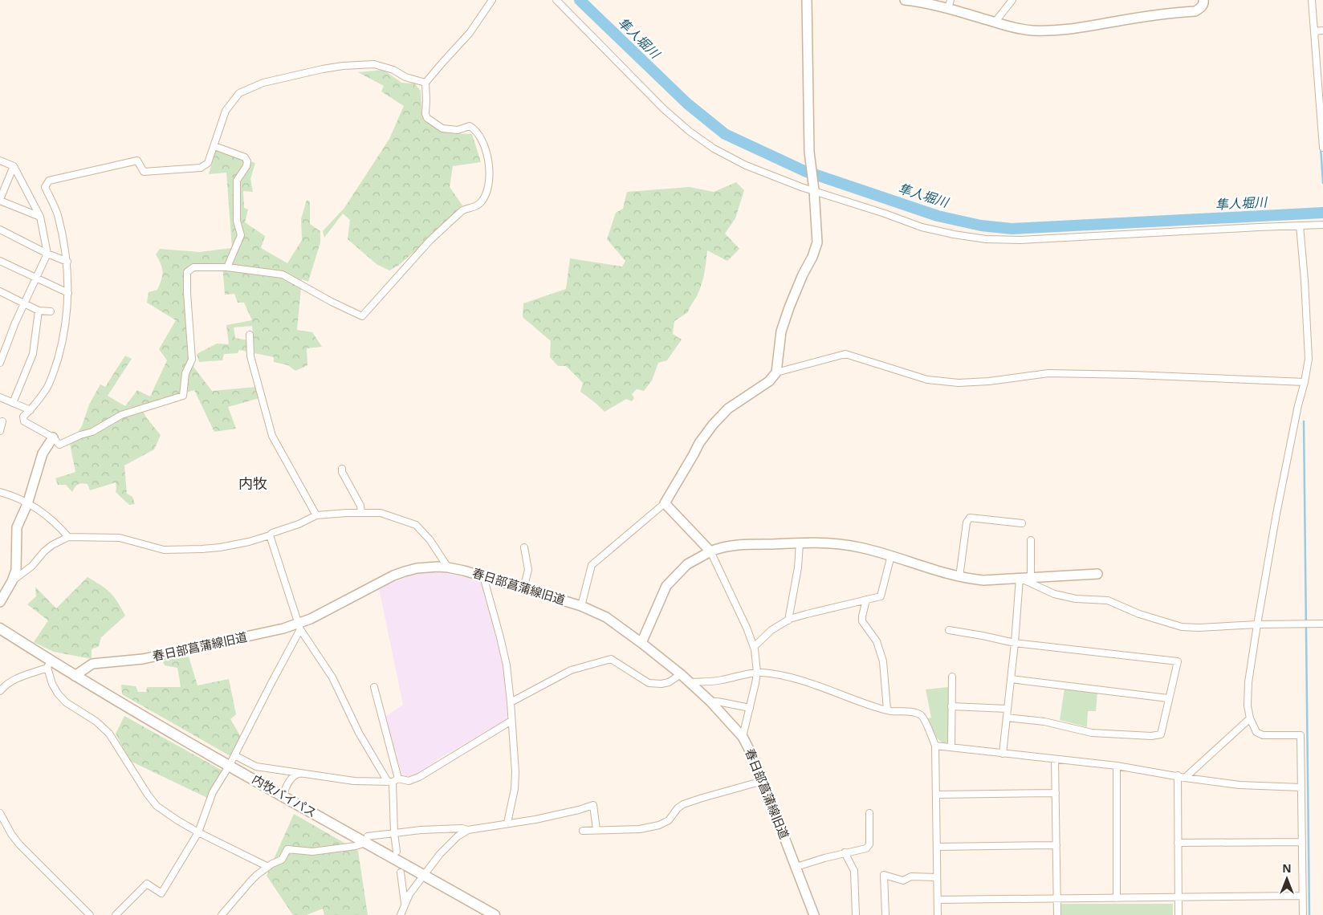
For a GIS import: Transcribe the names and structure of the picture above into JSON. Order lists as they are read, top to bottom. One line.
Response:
{"streets":{"main road":["内牧バイパス"],"street":["春日部菖蒲線旧道"]},"crossings":[["春日部菖蒲線旧道","内牧バイパス"]],"districts":["内牧"],"water":["隼人堀川"],"north":"top"}
